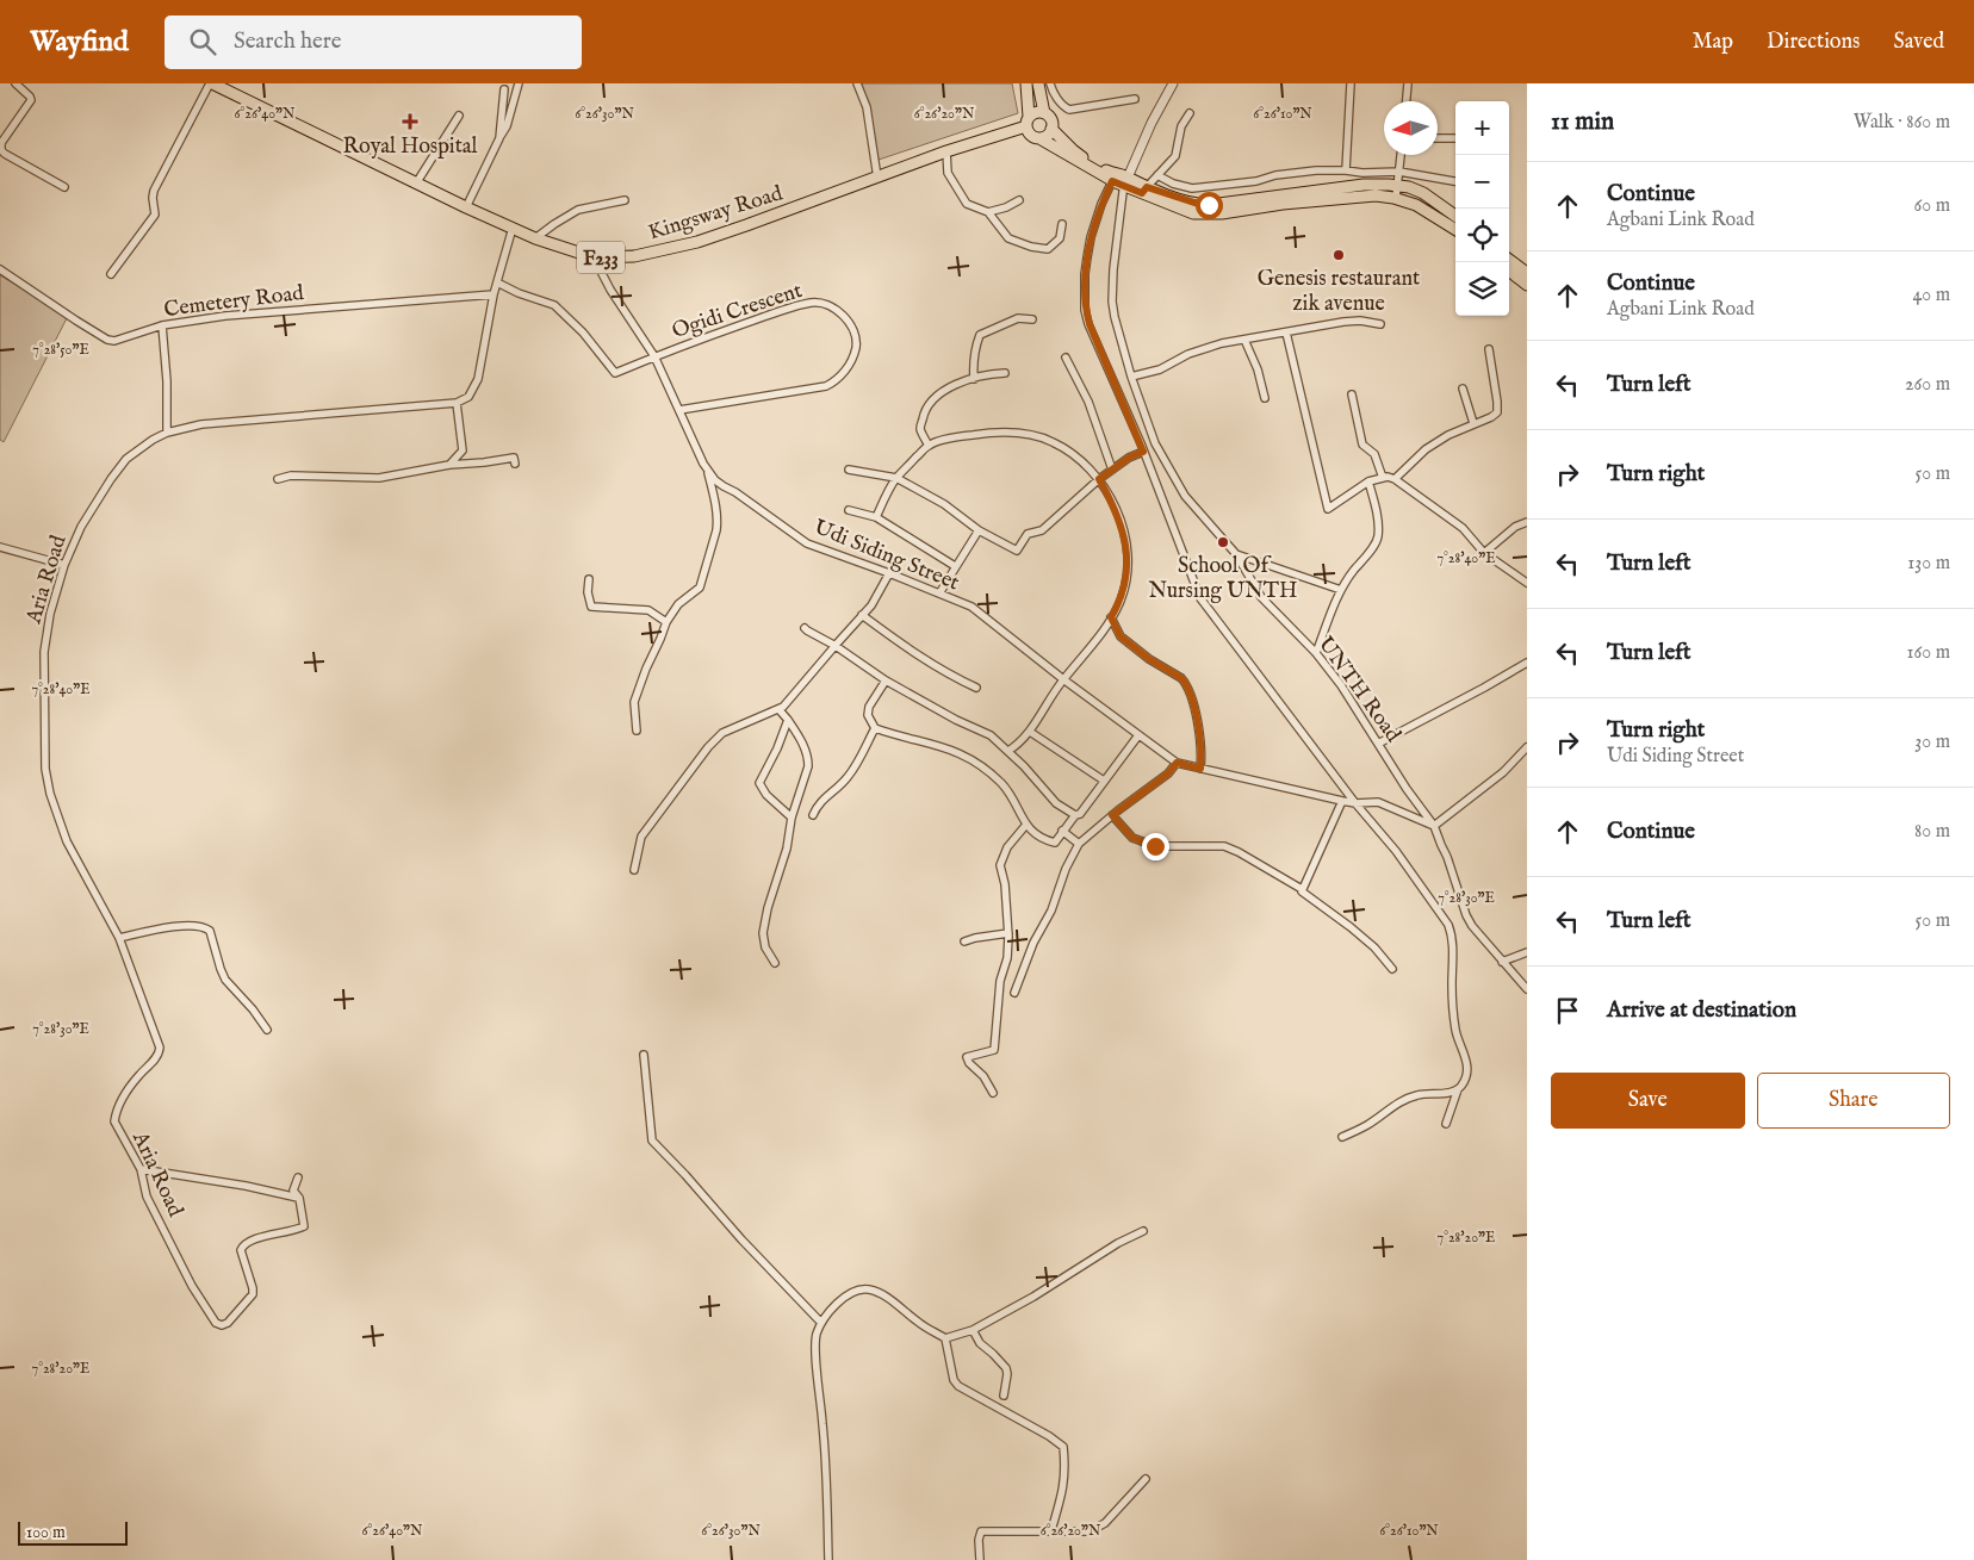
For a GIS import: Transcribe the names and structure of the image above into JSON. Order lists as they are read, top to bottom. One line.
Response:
{"streets":{"main road":["Kingsway Road","F233"],"street":["Cemetery Road","Ogidi Crescent","Udi Siding Street","Aria Road","UNTH Road"]},"crossings":[["Kingsway Road","F233"],["Kingsway Road","Udi Siding Street"],["F233","UNTH Road"],["Ogidi Crescent","Udi Siding Street"],["Udi Siding Street","UNTH Road"]],"places":{"health":["Royal Hospital"],"other":["Genesis restaurant zik avenue","School Of Nursing UNTH"]},"scale_bar":"100 m","north":"left","page":{"header":"Wayfind","search":"Search here","nav":["Map","Directions","Saved"],"heading":["11 min","Walk · 860 m"],"map_buttons":["+","−"],"list":[["Continue","Agbani Link Road","60 m"],["Continue","Agbani Link Road","40 m"],["Turn left","260 m"],["Turn right","50 m"],["Turn left","130 m"],["Turn left","160 m"],["Turn right","Udi Siding Street","30 m"],["Continue","80 m"],["Turn left","50 m"],"Arrive at destination"],"buttons":["Save","Share"],"scale":"100 m"},"coordinates":["6°26'40\"N","6°26'30\"N","6°26'20\"N","6°26'10\"N","7°28'50\"E","7°28'40\"E","7°28'30\"E","7°28'20\"E"]}
